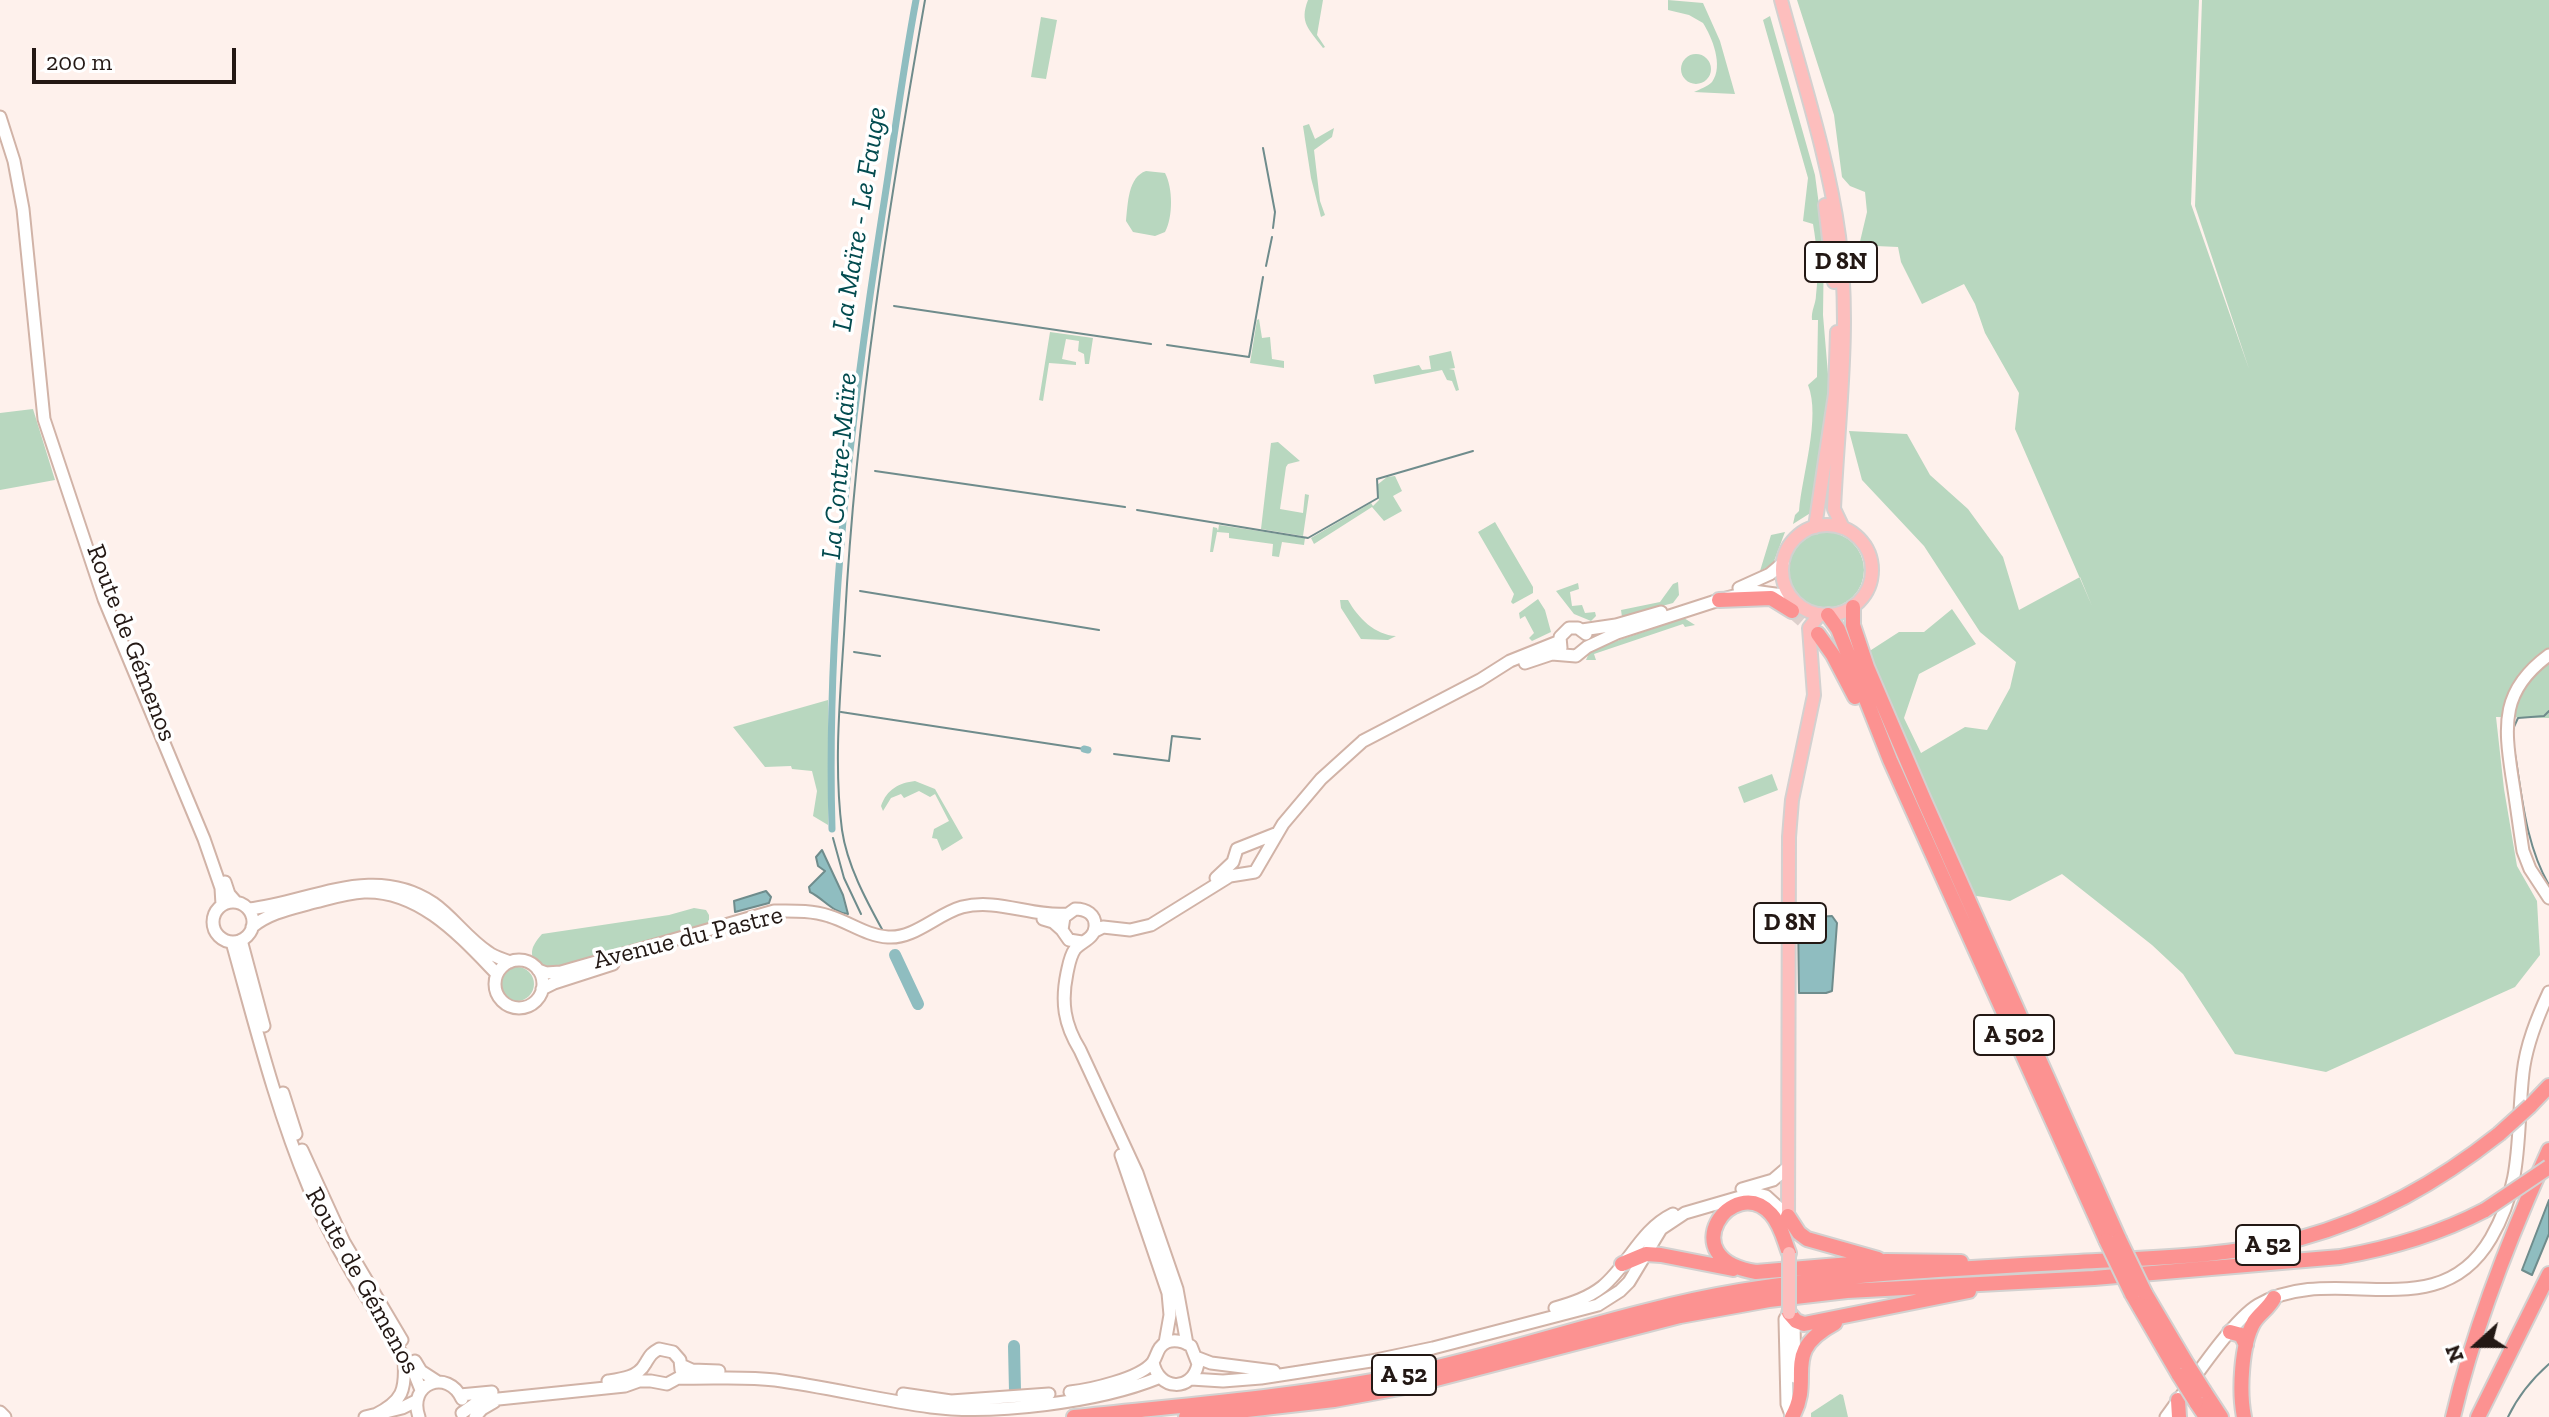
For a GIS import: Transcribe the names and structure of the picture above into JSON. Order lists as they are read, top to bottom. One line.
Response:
{"streets":{"highway":["A 502","A 52"],"main road":["D 8N","Route de Gémenos","Avenue du Pastre"]},"crossings":[["D 8N","A 502"]],"water":["La Maïre - Le Fauge","La Contre-Maïre"],"scale_bar":"200 m","north":"left"}
